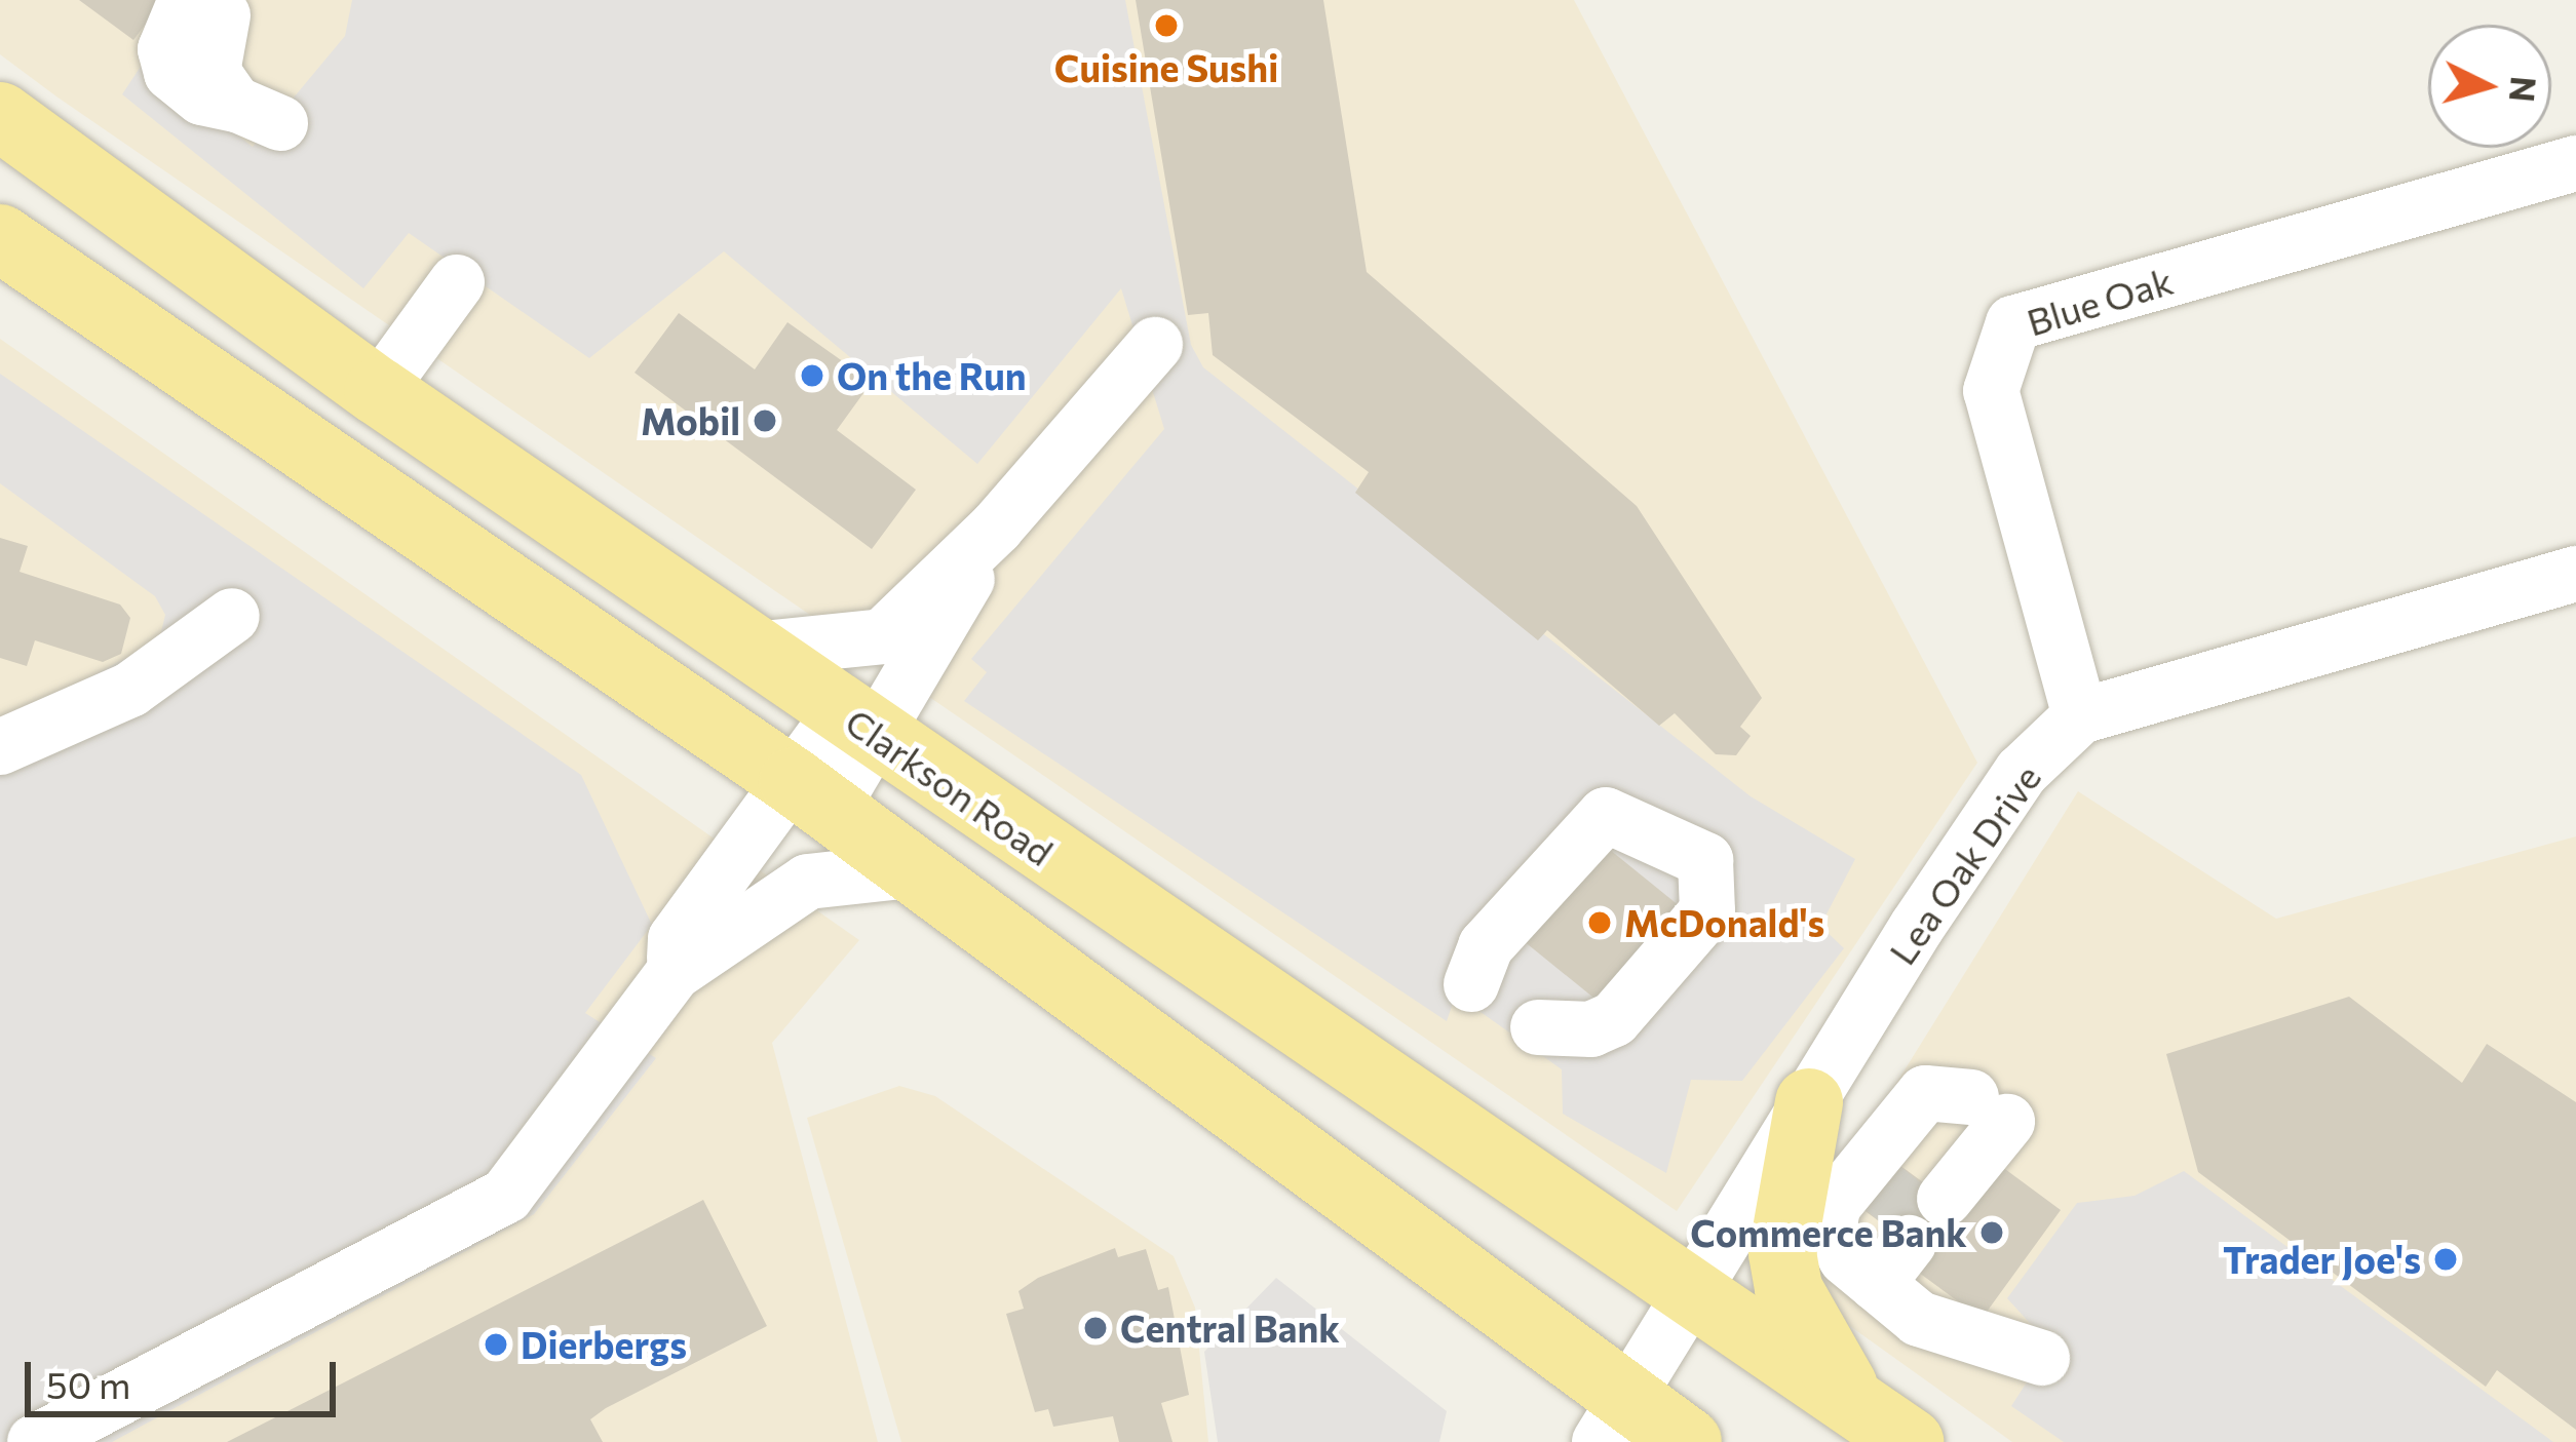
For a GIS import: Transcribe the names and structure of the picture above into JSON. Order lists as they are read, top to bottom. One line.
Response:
{"streets":{"main road":["Clarkson Road"],"street":["Blue Oak","Lea Oak Drive"]},"crossings":[["Blue Oak","Lea Oak Drive"],["Clarkson Road","Lea Oak Drive"]],"places":["Cuisine Sushi","On the Run","Mobil","McDonald's","Commerce Bank","Trader Joe's","Central Bank","Dierbergs"],"scale_bar":"50 m","north":"right"}
